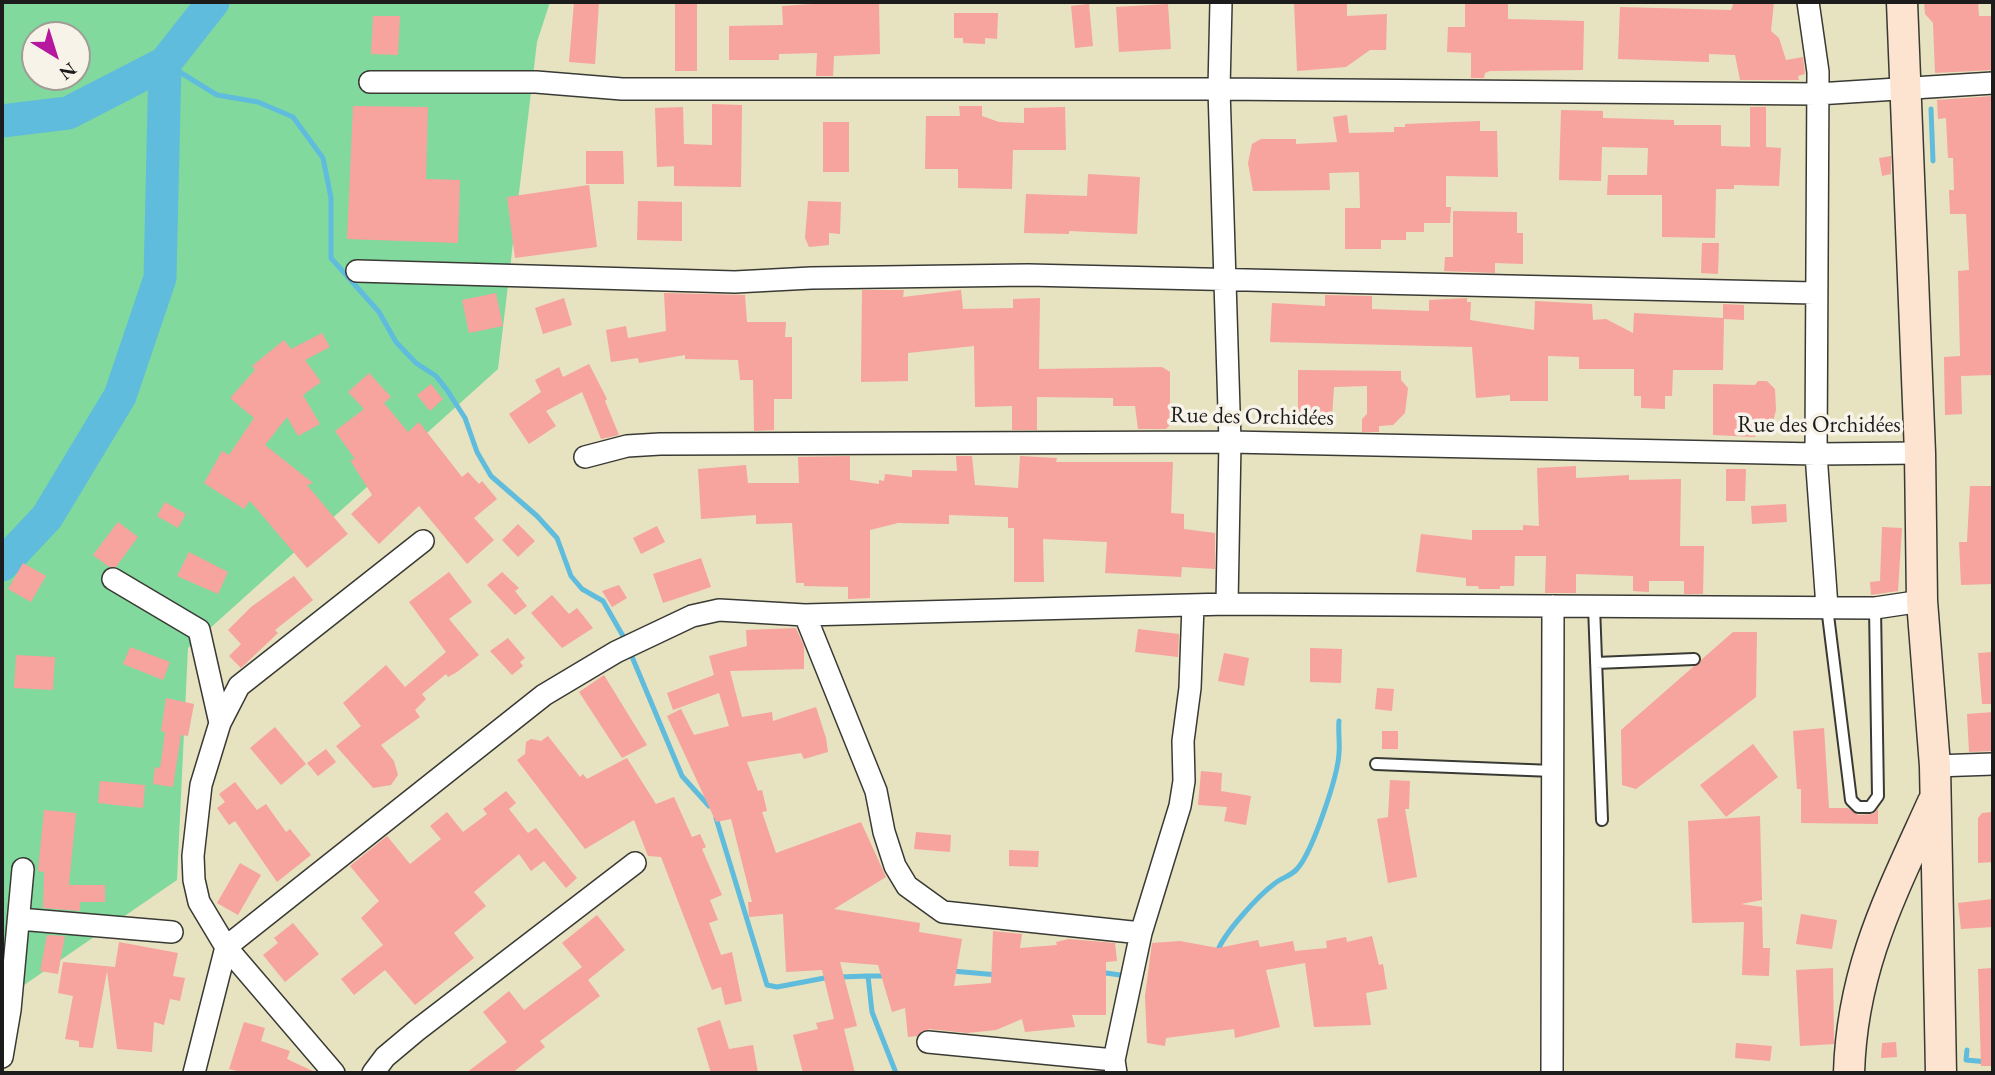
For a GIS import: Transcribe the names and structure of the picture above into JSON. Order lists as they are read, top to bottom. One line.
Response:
{"streets":{"street":["Rue des Orchidées"]},"north":"bottom right"}
